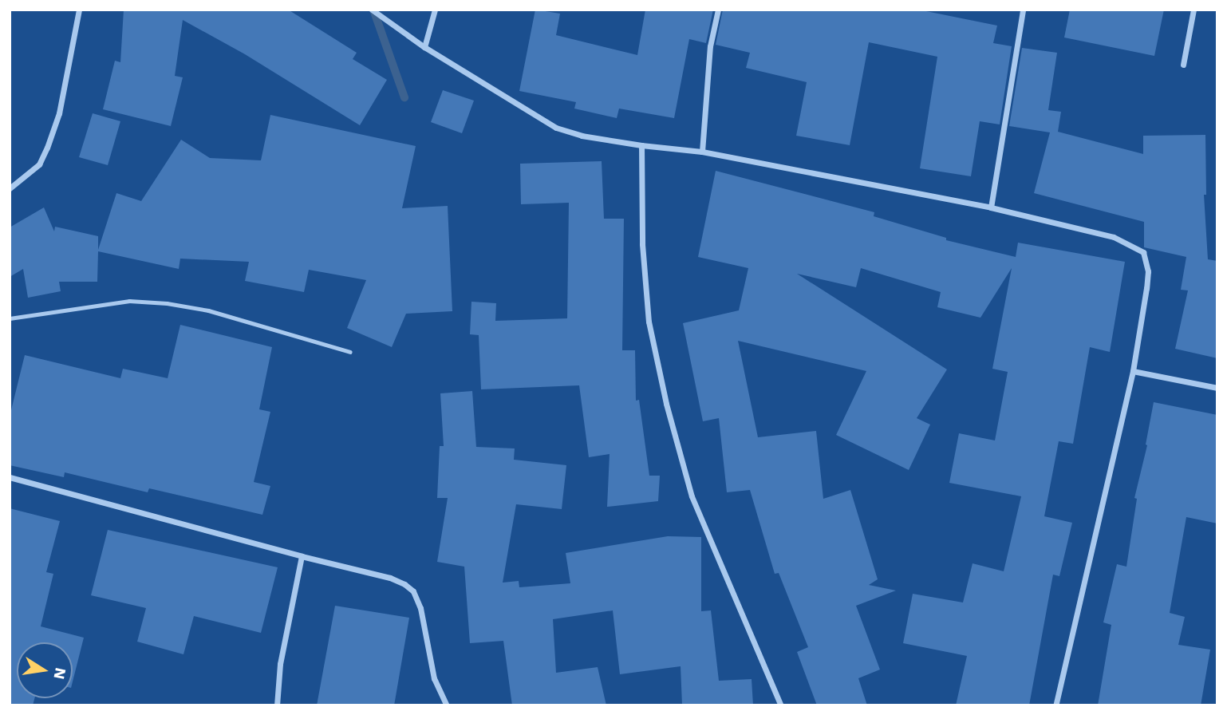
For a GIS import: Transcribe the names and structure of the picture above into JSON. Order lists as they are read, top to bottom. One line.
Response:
{"north":"right"}
